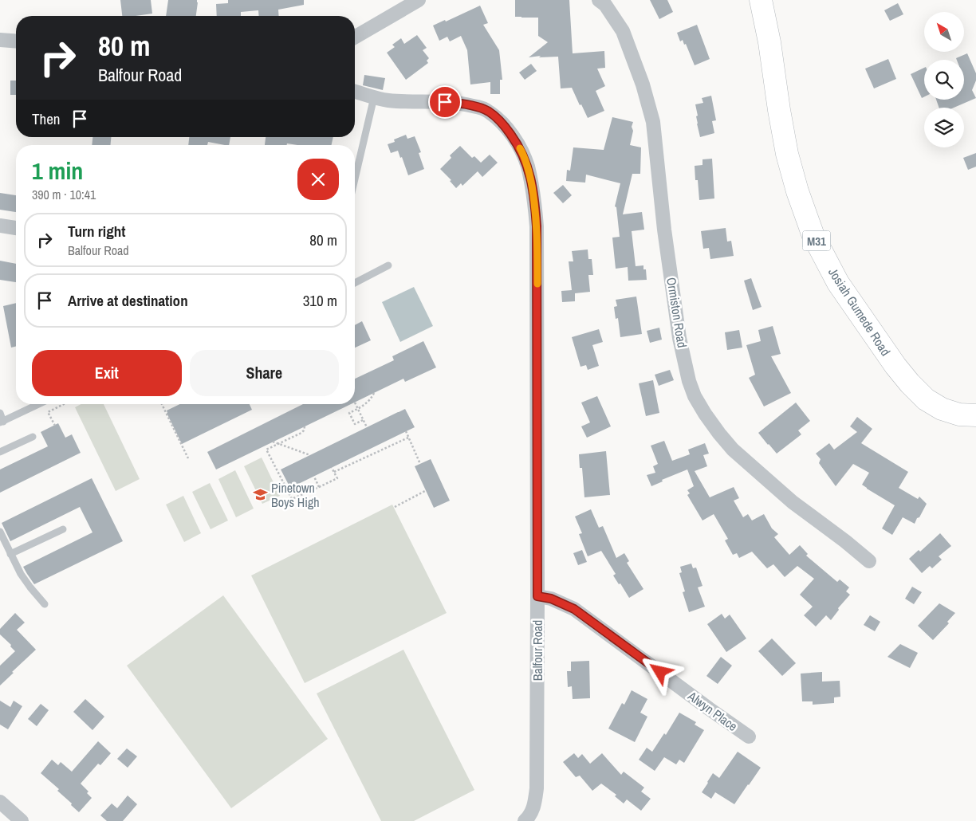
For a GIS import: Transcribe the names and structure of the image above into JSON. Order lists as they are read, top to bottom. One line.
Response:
{"streets":{"main road":["M31","Josiah Gumede Road"],"street":["Ormiston Road","Balfour Road","Alwyn Place"]},"crossings":[["Balfour Road","Alwyn Place"]],"places":{"school or university":["Pinetown Boys High"]},"north":"top left","page":{"turn":["80 m","Balfour Road"],"then":"Then","heading":["1 min","390 m · 10:41"],"list":[{"name":"Turn right","note":"Balfour Road","value":"80 m"},{"name":"Arrive at destination","value":"310 m"}],"buttons":["Exit","Share"]}}
